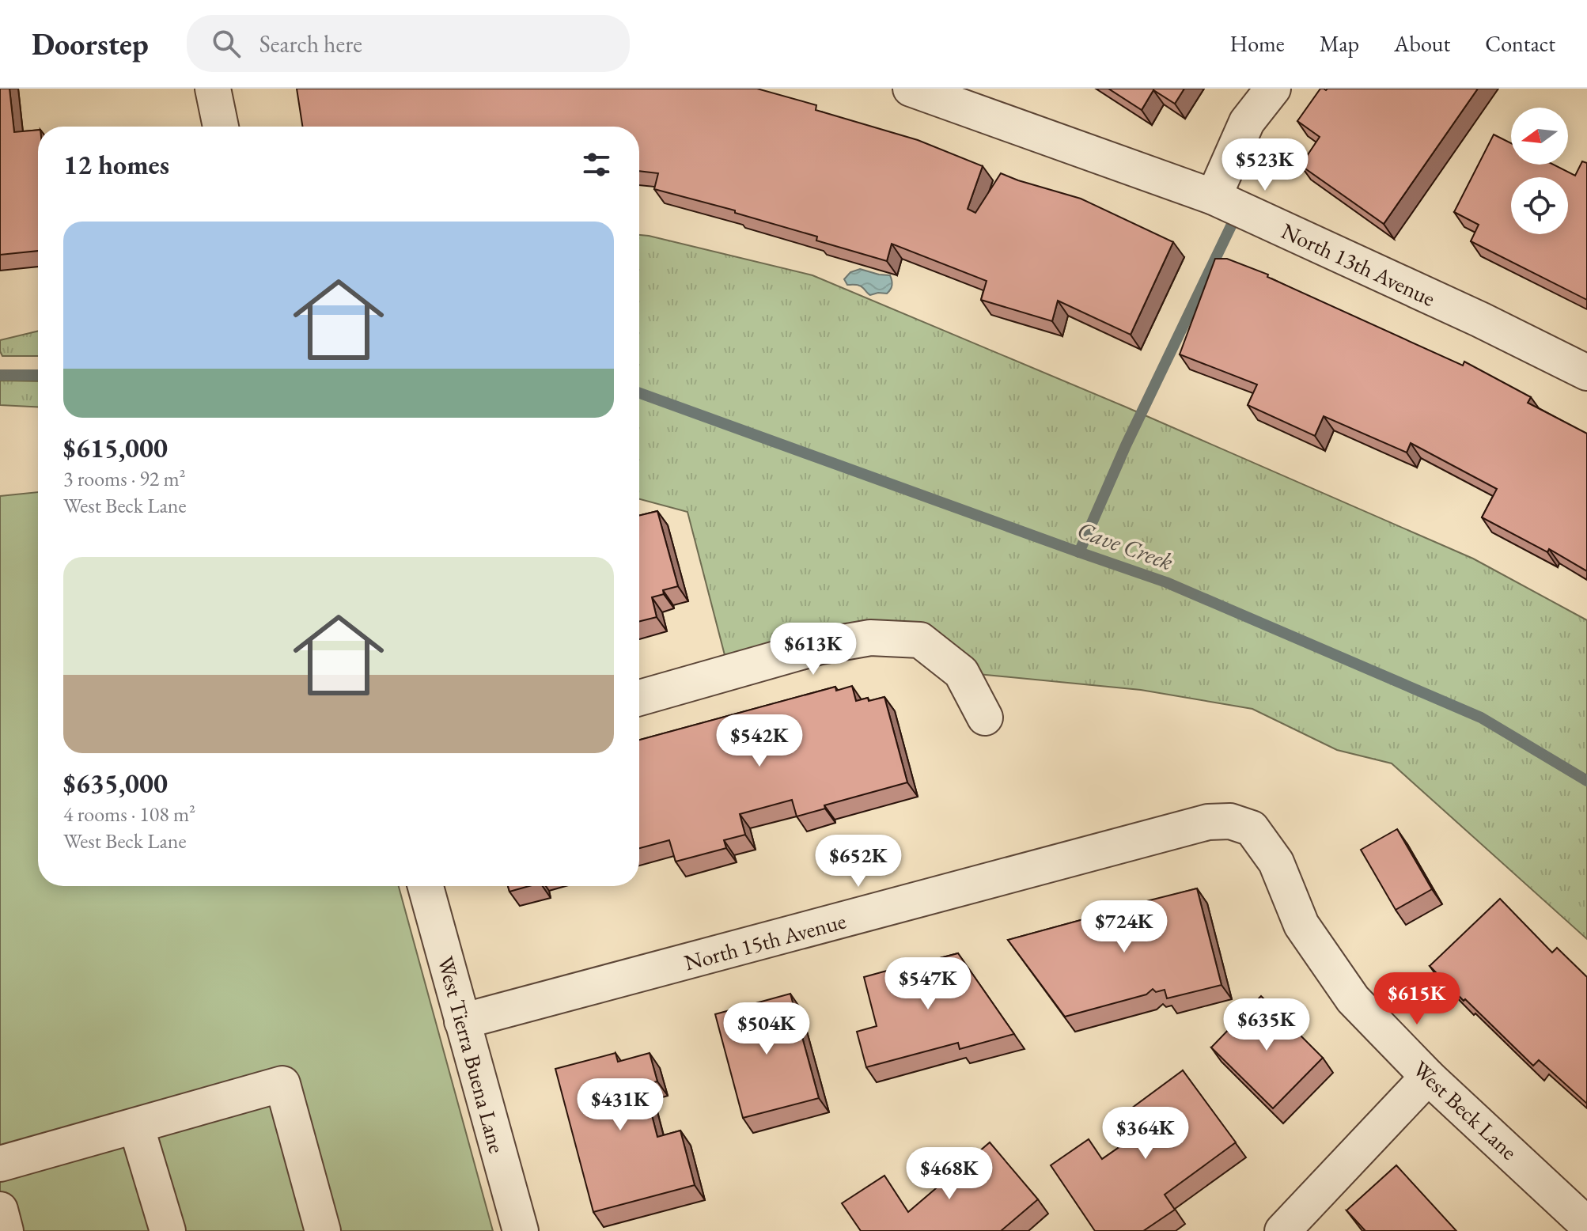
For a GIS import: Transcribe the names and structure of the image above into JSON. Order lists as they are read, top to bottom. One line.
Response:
{"streets":{"street":["North 13th Avenue","North 15th Avenue","West Tierra Buena Lane","West Beck Lane"]},"crossings":[["North 15th Avenue","West Tierra Buena Lane"],["North 15th Avenue","West Beck Lane"]],"water":["Cave Creek"],"north":"left","page":{"header":"Doorstep","search":"Search here","nav":["Home","Map","About","Contact"],"heading":"12 homes","price":["$523K","$613K","$542K","$652K","$724K","$547K","$615K","$635K","$504K","$431K","$364K","$468K"],"list":[{"name":"$615,000","note":"3 rooms · 92 m² · West Beck Lane"},{"name":"$635,000","note":"4 rooms · 108 m² · West Beck Lane"}]}}
